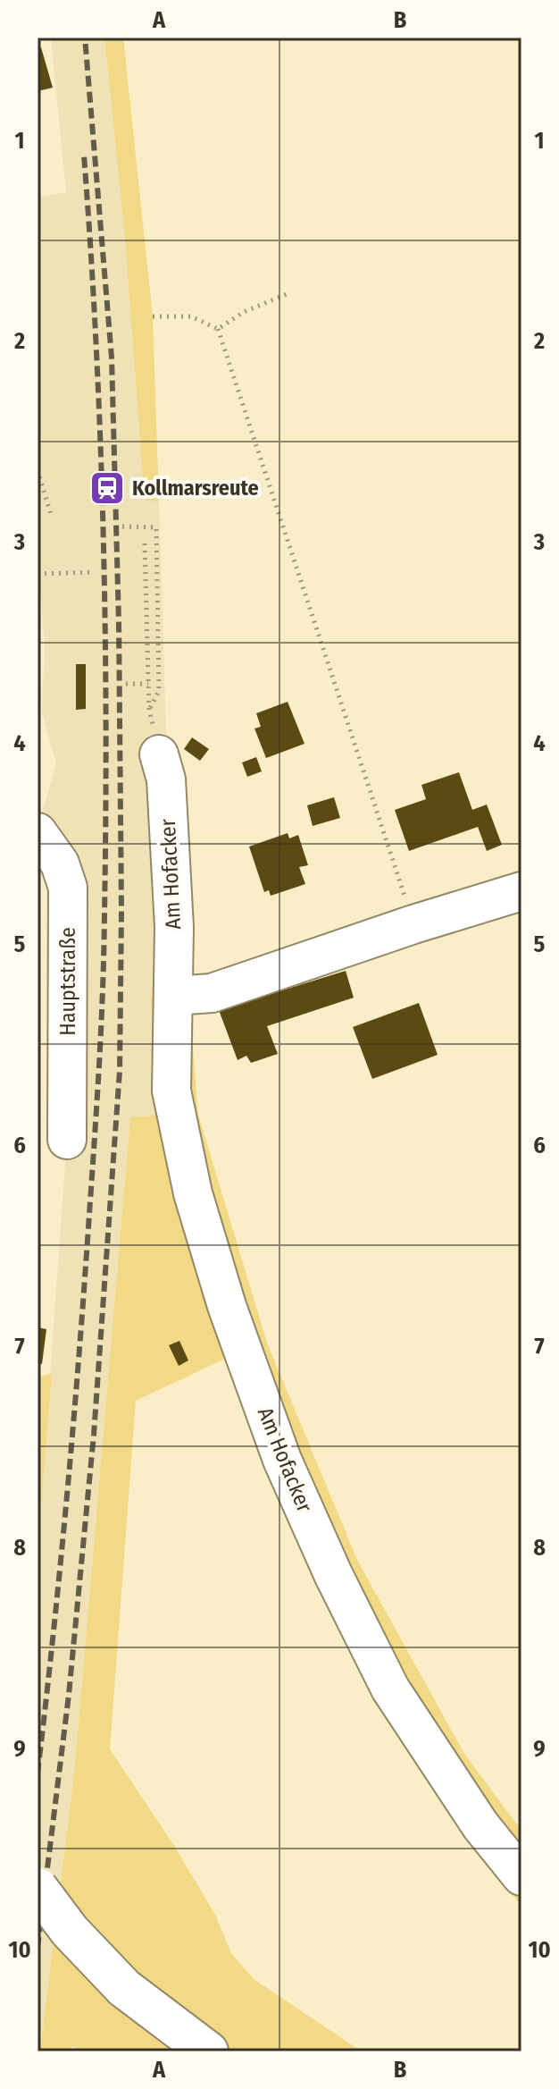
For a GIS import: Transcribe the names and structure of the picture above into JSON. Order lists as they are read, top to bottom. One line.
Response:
{"streets":{"street":["Am Hofacker","Hauptstraße"]},"places":{"station":["Kollmarsreute"]},"grid":{"columns":["A","B"],"rows":["1","2","3","4","5","6","7","8","9","10"]}}
